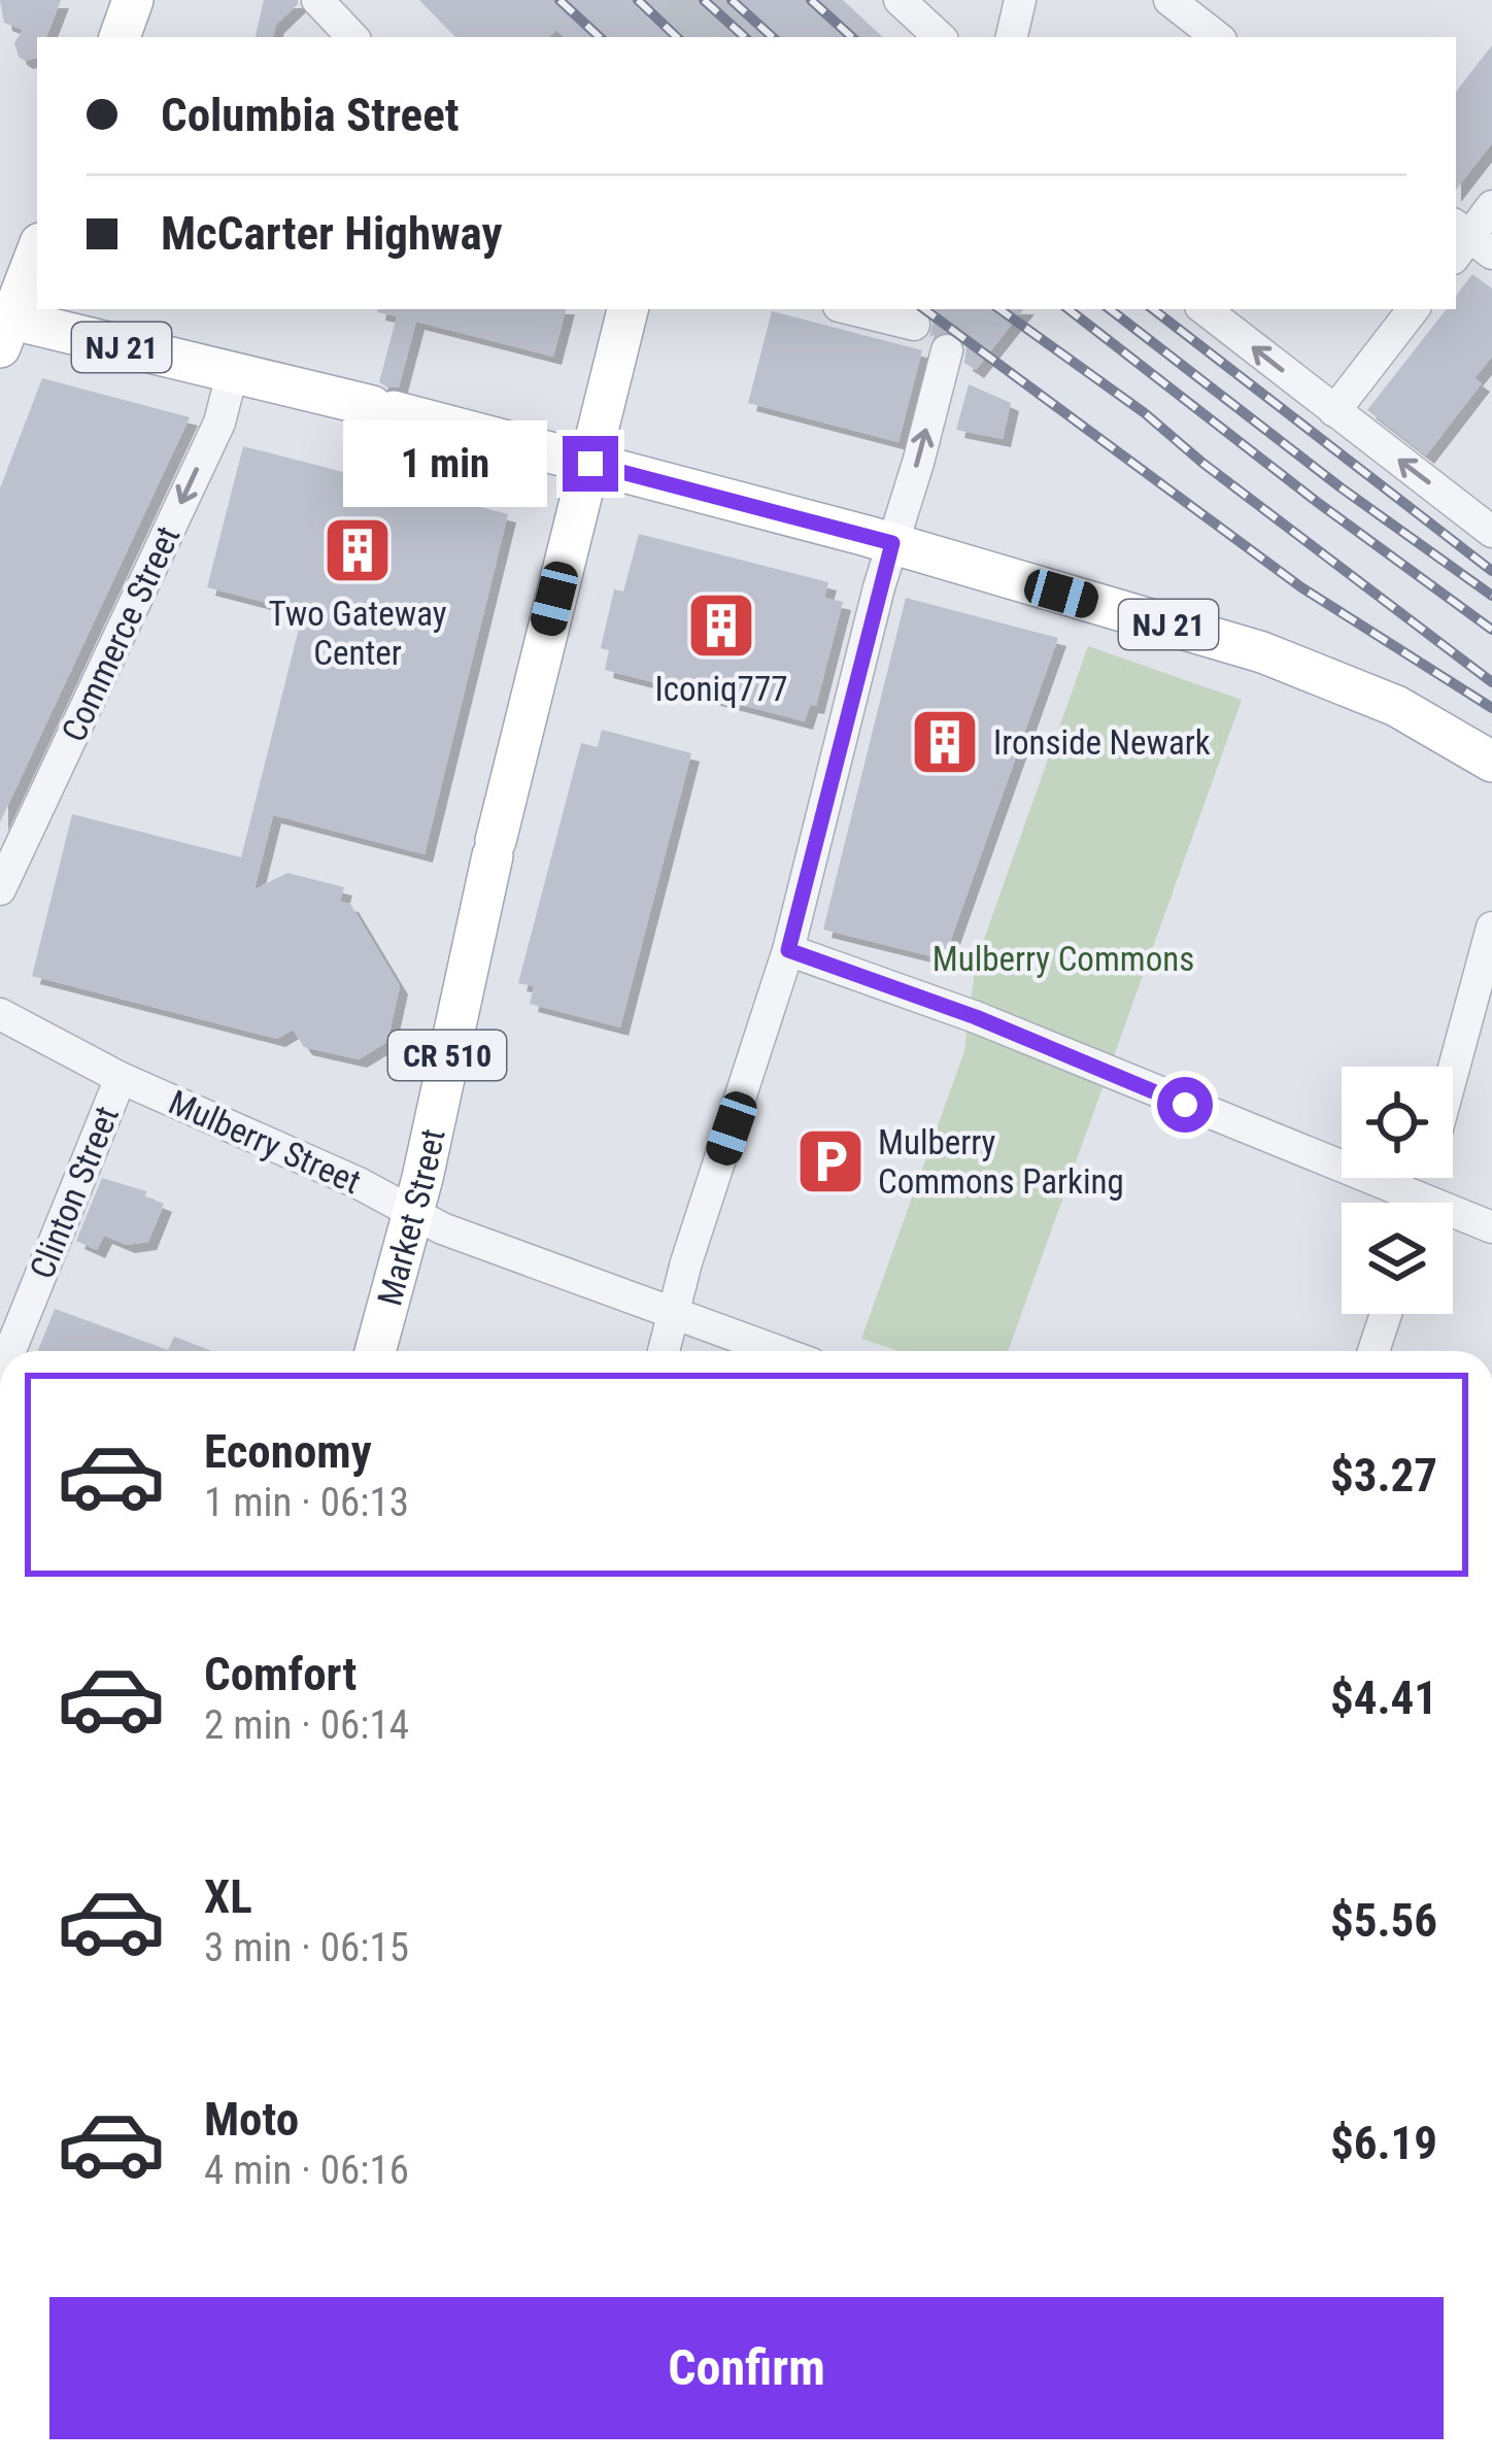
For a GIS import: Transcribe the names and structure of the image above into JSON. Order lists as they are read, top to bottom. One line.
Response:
{"streets":{"main road":["NJ 21","CR 510","Market Street"],"street":["Commerce Street","Mulberry Street","Clinton Street"]},"crossings":[["NJ 21","Commerce Street"],["NJ 21","Market Street"],["Mulberry Street","Clinton Street"],["Mulberry Street","Market Street"]],"one_way":["Commerce Street"],"parks":["Mulberry Commons"],"places":{"building":["Two Gateway Center","Iconiq777","Ironside Newark"],"parking":["Mulberry Commons Parking"]},"page":{"banner":["Columbia Street","McCarter Highway"],"bubble":"1 min","list":[{"name":"Economy","note":"1 min · 06:13","value":"$3.27"},{"name":"Comfort","note":"2 min · 06:14","value":"$4.41"},{"name":"XL","note":"3 min · 06:15","value":"$5.56"},{"name":"Moto","note":"4 min · 06:16","value":"$6.19"}],"buttons":"Confirm"}}
